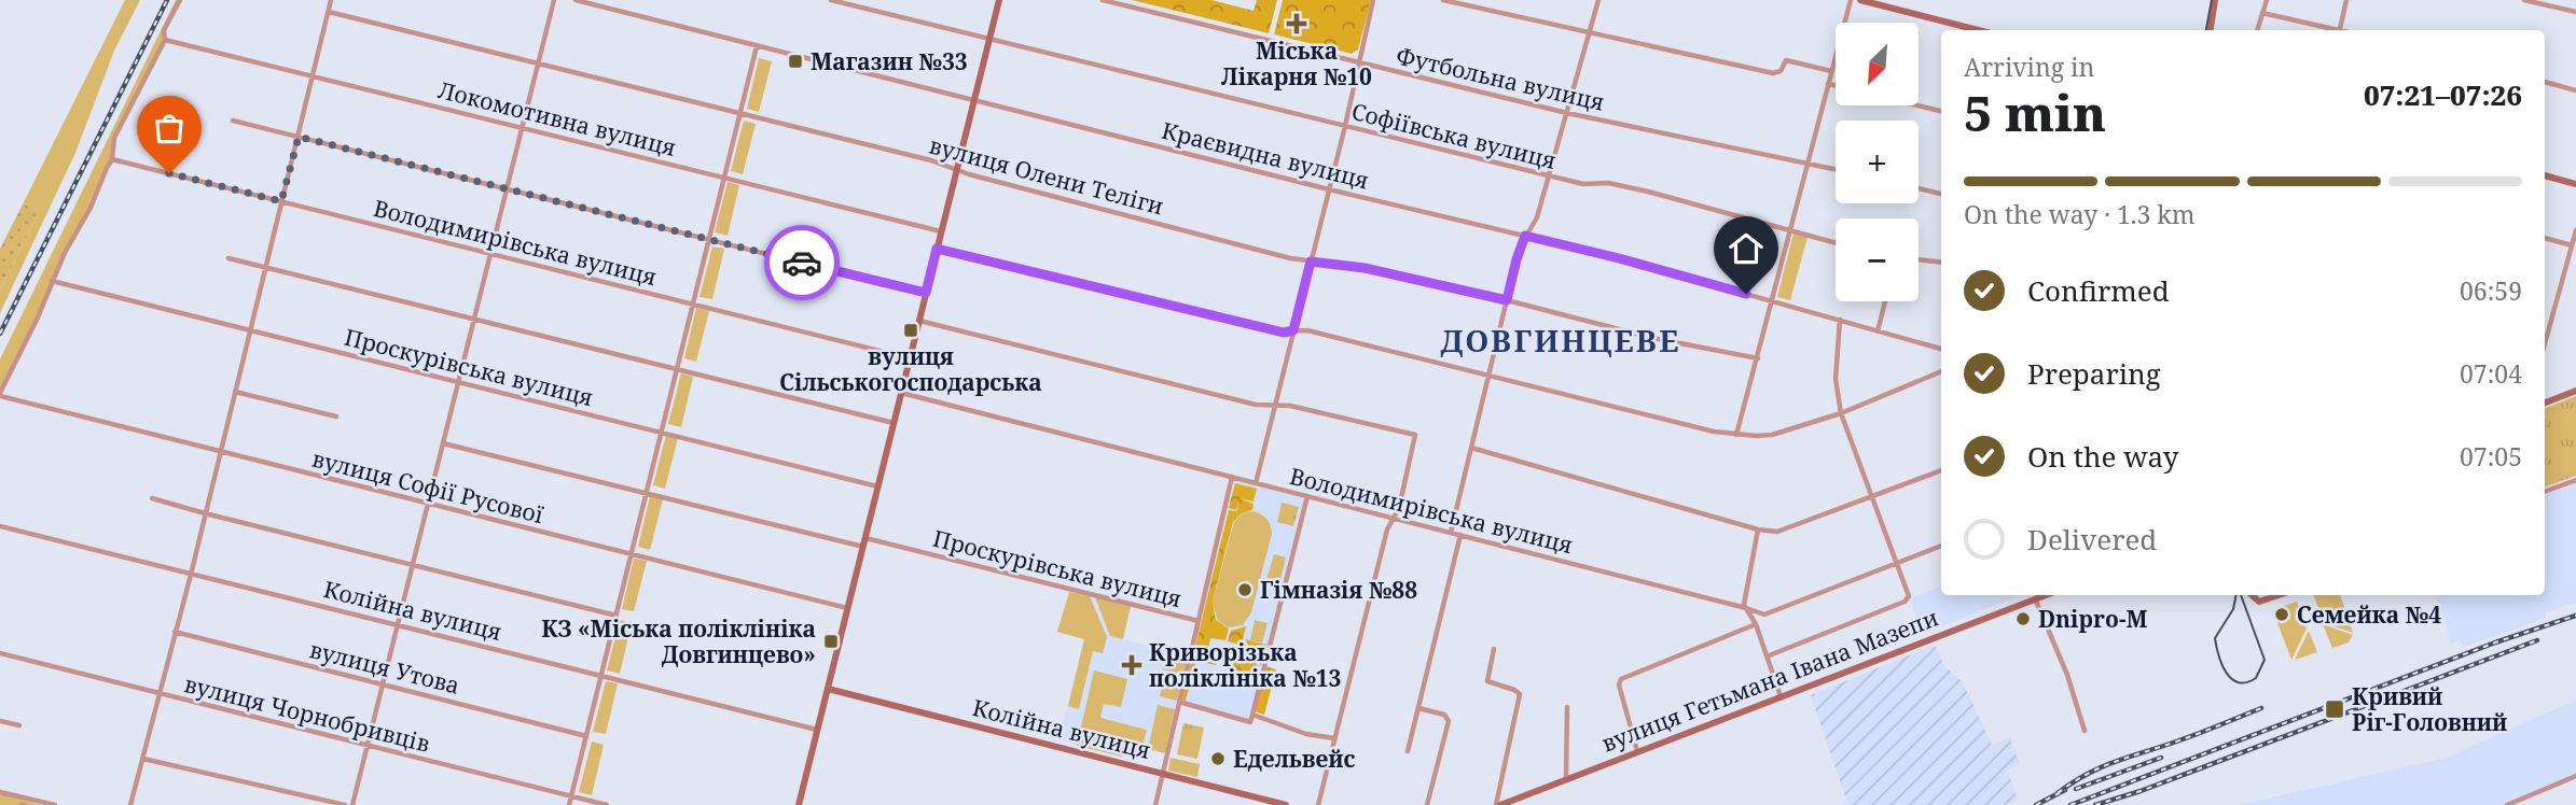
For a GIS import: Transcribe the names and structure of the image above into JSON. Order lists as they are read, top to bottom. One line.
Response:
{"streets":{"street":["Футбольна вулиця","Локомотивна вулиця","Софіївська вулиця","Краєвидна вулиця","вулиця Олени Теліги","Володимирівська вулиця","Проскурівська вулиця","вулиця Софії Русової","Колійна вулиця","вулиця Утова","вулиця Гетьмана Івана Мазепи","вулиця Чорнобривців"]},"districts":["ДОВГИНЦЕВЕ"],"places":{"health":["Міська Лікарня №10","Криворізька поліклініка №13"],"transit":["Магазин №33","вулиця Сільськогосподарська","КЗ «Міська поліклініка Довгинцево»","Кривий Ріг-Головний"],"other":["Гімназія №88","Семейка №4","Dnipro-M","Едельвейс"]},"north":"bottom left","page":{"map_buttons":["+","−"],"heading":["5 min","Arriving in","07:21–07:26"],"bar":"On the way · 1.3 km","list":[["Confirmed","06:59"],["Preparing","07:04"],["On the way","07:05"],"Delivered"]}}
